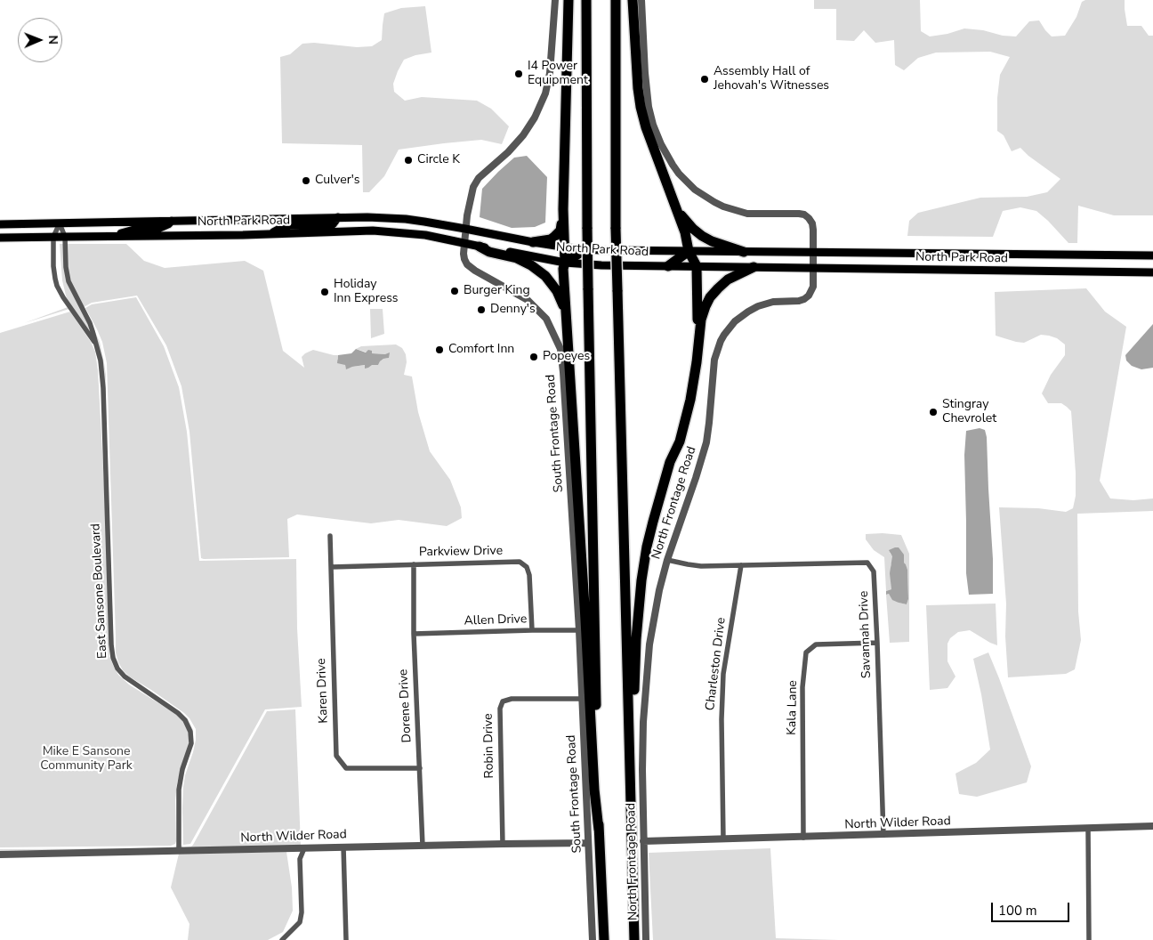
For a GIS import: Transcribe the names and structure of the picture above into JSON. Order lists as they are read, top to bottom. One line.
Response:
{"streets":{"main road":["North Park Road"],"street":["South Frontage Road","North Frontage Road","Parkview Drive","East Sansone Boulevard","Allen Drive","Savannah Drive","Charleston Drive","Karen Drive","Dorene Drive","Kala Lane","Robin Drive","North Wilder Road"]},"crossings":[["North Park Road","South Frontage Road"],["North Park Road","North Frontage Road"],["North Park Road","East Sansone Boulevard"],["South Frontage Road","Allen Drive"],["South Frontage Road","Robin Drive"],["South Frontage Road","North Wilder Road"],["North Frontage Road","North Wilder Road"],["Parkview Drive","Allen Drive"],["Parkview Drive","Karen Drive"],["Parkview Drive","Dorene Drive"],["East Sansone Boulevard","North Wilder Road"],["Allen Drive","Dorene Drive"],["Savannah Drive","Charleston Drive"],["Savannah Drive","Kala Lane"],["Savannah Drive","North Wilder Road"],["Charleston Drive","North Wilder Road"],["Karen Drive","Dorene Drive"],["Dorene Drive","North Wilder Road"],["Kala Lane","North Wilder Road"],["Robin Drive","North Wilder Road"]],"parks":["Mike E Sansone Community Park"],"places":["I4 Power Equipment","Assembly Hall of Jehovah's Witnesses","Circle K","Culver's","Burger King","Holiday Inn Express","Denny's","Comfort Inn","Popeyes","Stingray Chevrolet"],"scale_bar":"100 m","north":"right"}
